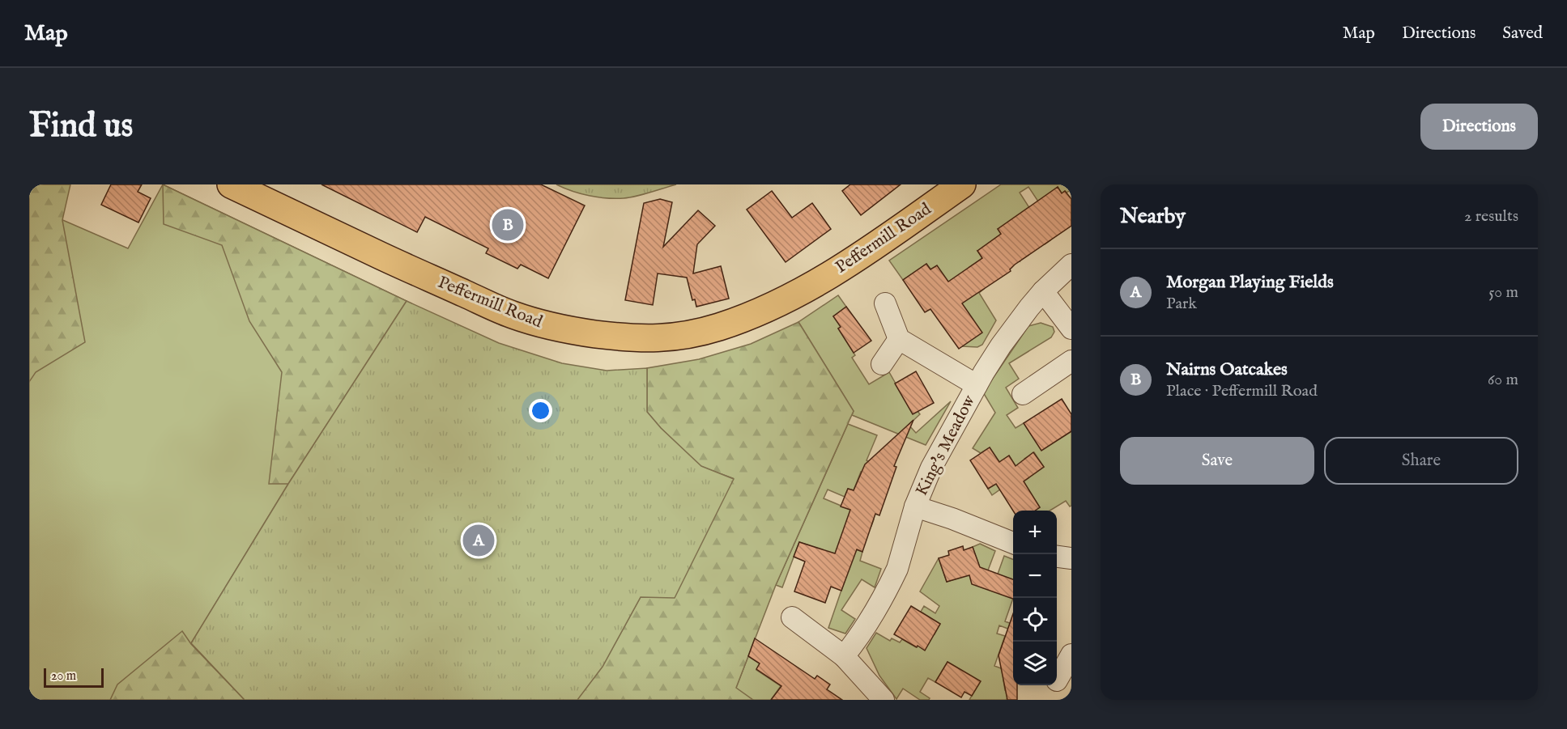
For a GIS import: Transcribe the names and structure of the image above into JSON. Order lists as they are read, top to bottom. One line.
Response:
{"streets":{"main road":["Peffermill Road"],"street":["King's Meadow"]},"scale_bar":"20 m","page":{"header":"Map","nav":["Map","Directions","Saved"],"buttons":["Directions",["Save","Share"]],"title":"Find us","heading":["Nearby","2 results"],"pins":["B","A"],"list":[{"mark":"A","name":"Morgan Playing Fields","note":"Park","value":"50 m"},{"mark":"B","name":"Nairns Oatcakes","note":"Place · Peffermill Road","value":"60 m"}],"map_buttons":["+","−"],"scale":"20 m"}}
